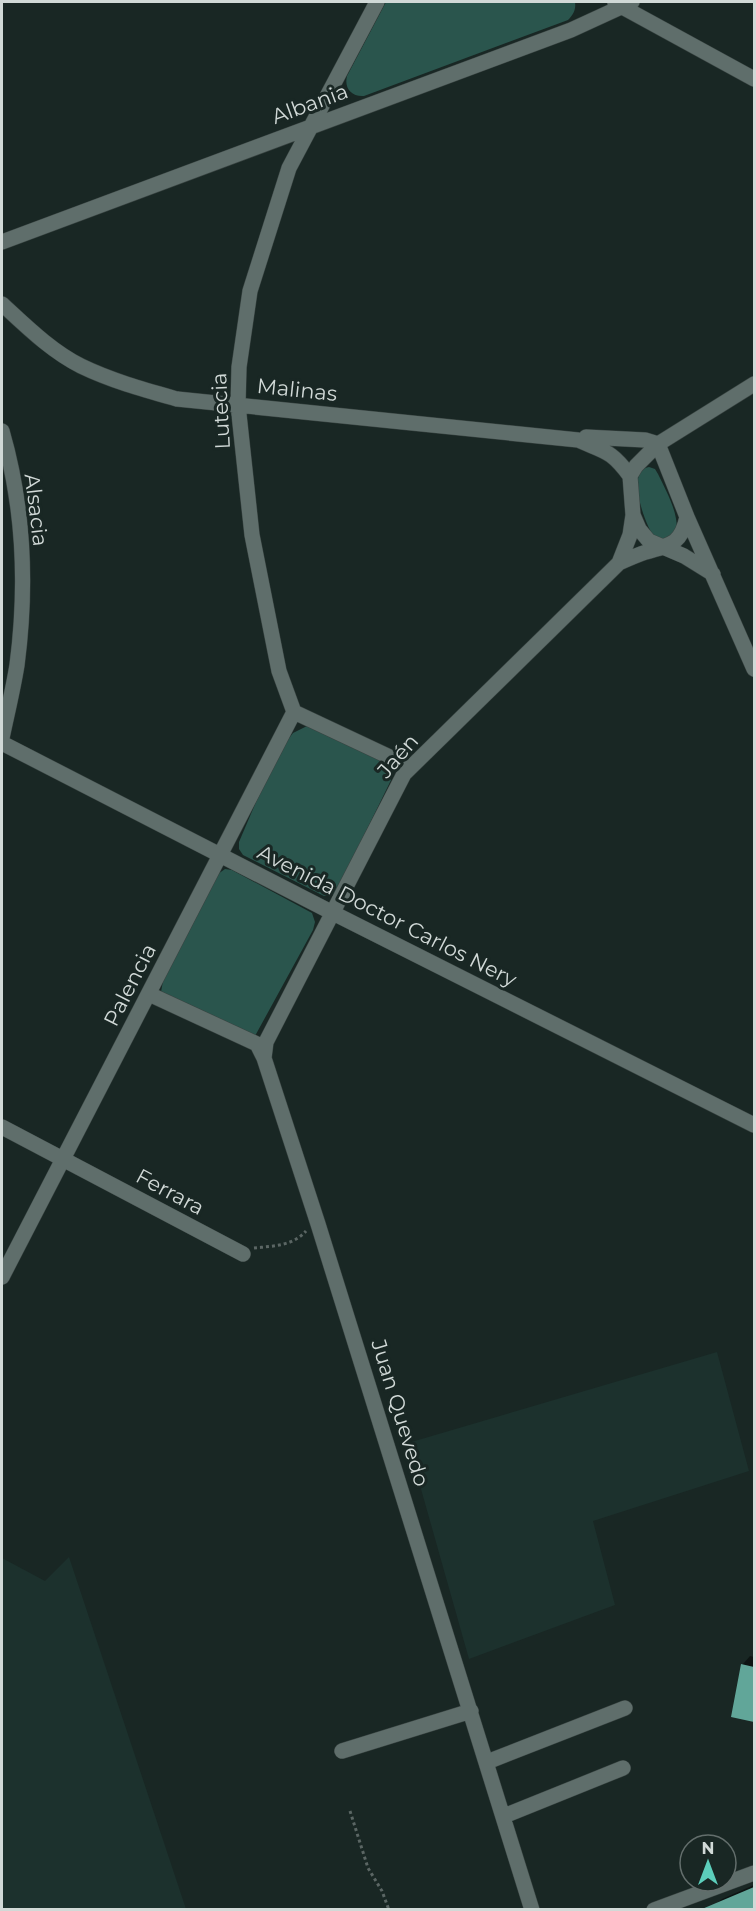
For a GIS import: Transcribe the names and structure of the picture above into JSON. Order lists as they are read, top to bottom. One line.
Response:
{"streets":{"street":["Albania","Malinas","Lutecia","Alsacia","Jaén","Avenida Doctor Carlos Nery","Palencia","Ferrara","Juan Quevedo"]},"crossings":[["Albania","Lutecia"],["Malinas","Lutecia"],["Lutecia","Palencia"],["Jaén","Avenida Doctor Carlos Nery"],["Jaén","Juan Quevedo"],["Avenida Doctor Carlos Nery","Palencia"],["Palencia","Ferrara"],["Palencia","Juan Quevedo"]],"north":"top"}
